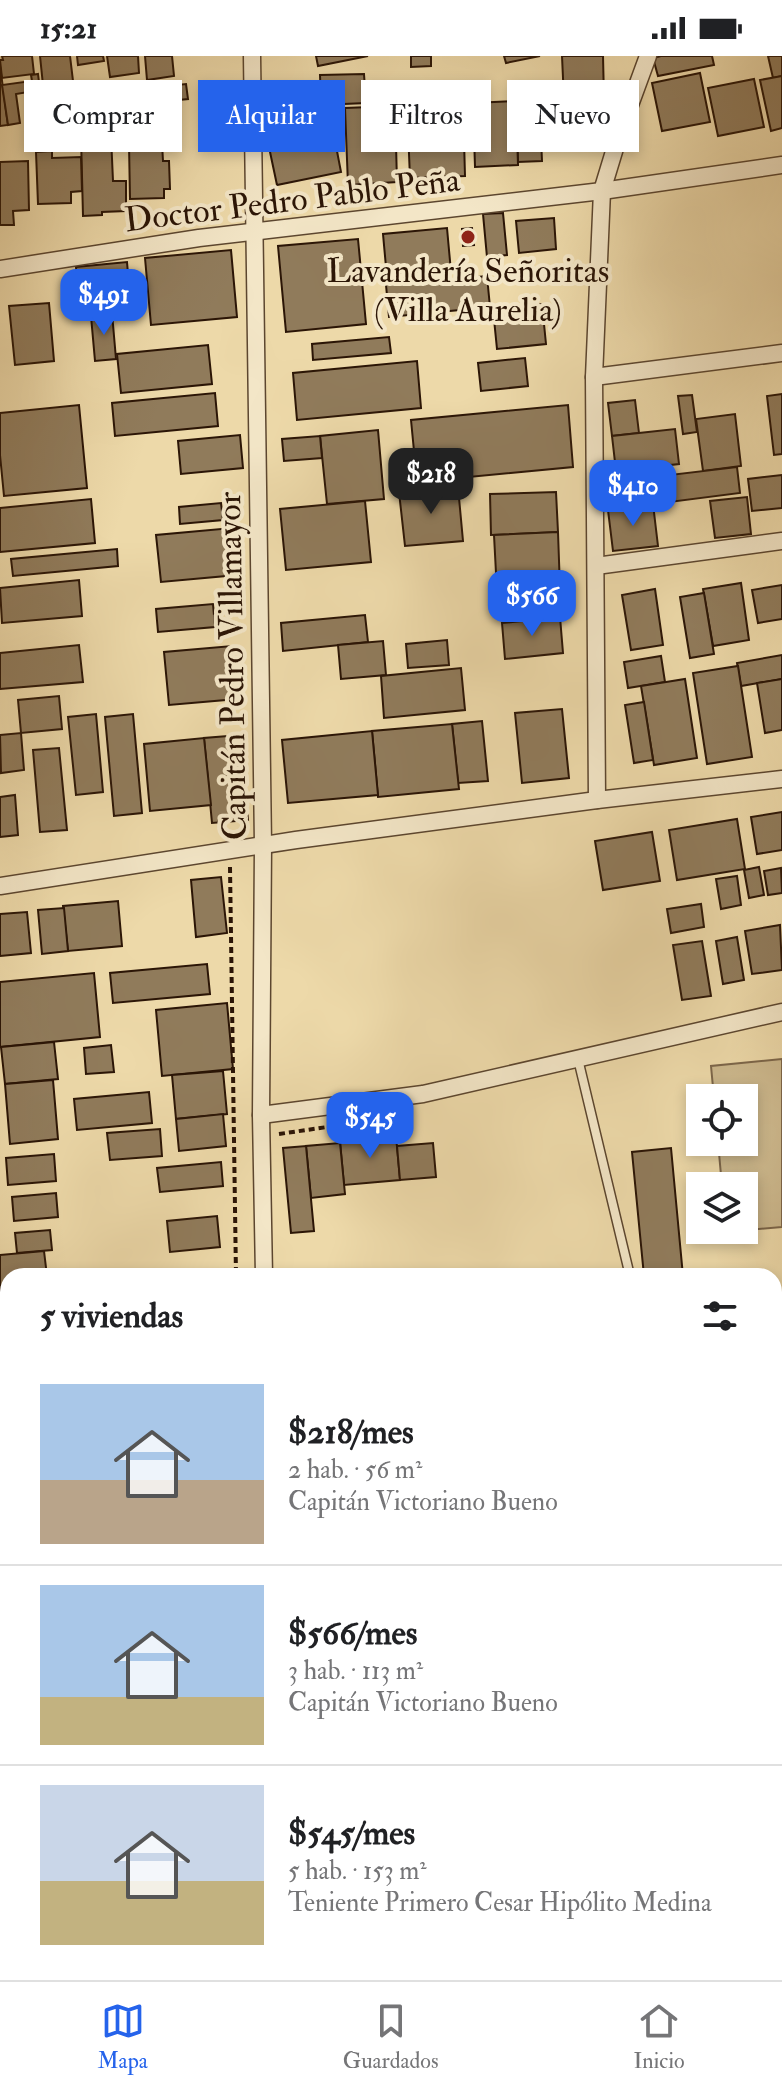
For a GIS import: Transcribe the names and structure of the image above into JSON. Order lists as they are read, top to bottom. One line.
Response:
{"streets":{"street":["Doctor Pedro Pablo Peña","Capitán Pedro Villamayor"]},"crossings":[["Doctor Pedro Pablo Peña","Capitán Pedro Villamayor"]],"places":["Lavandería Señoritas (Villa Aurelia)"],"page":{"status":"15:21","chip":["Comprar","Alquilar","Filtros","Nuevo"],"price":["$491","$218","$410","$566","$545"],"heading":"5 viviendas","list":[{"name":"$218/mes","note":"2 hab. · 56 m² · Capitán Victoriano Bueno"},{"name":"$566/mes","note":"3 hab. · 113 m² · Capitán Victoriano Bueno"},{"name":"$545/mes","note":"5 hab. · 153 m² · Teniente Primero Cesar Hipólito Medina"}],"tabs":["Mapa","Guardados","Inicio"]}}
